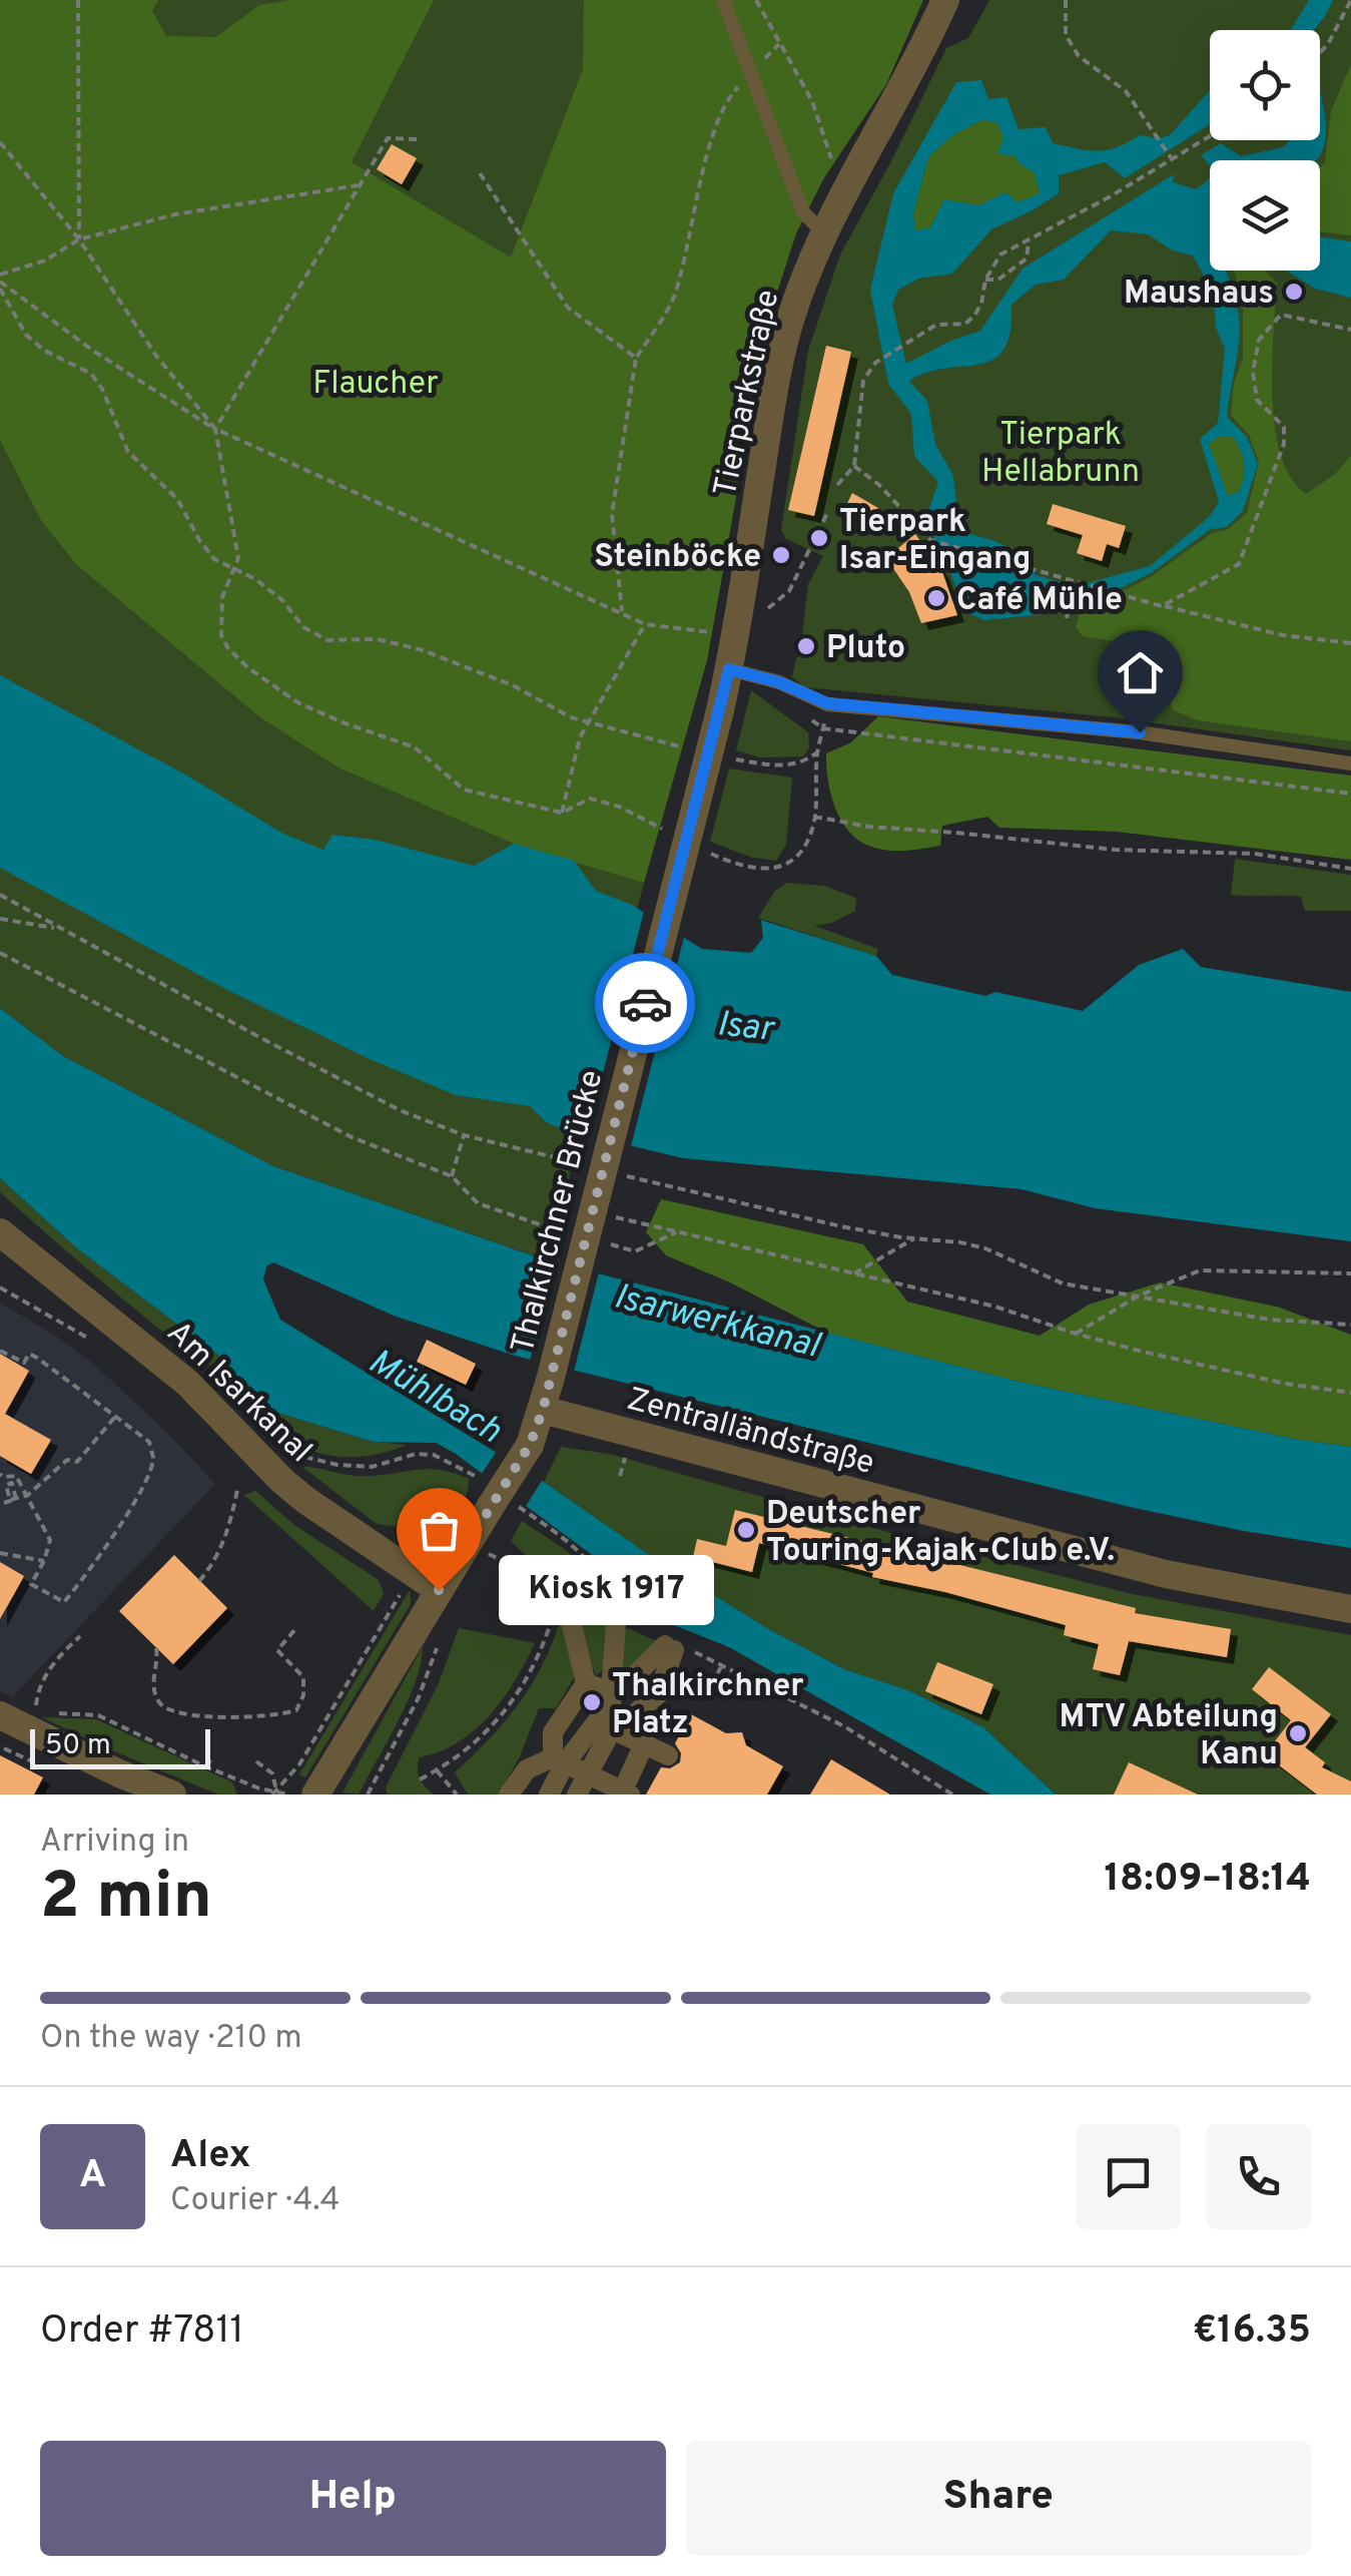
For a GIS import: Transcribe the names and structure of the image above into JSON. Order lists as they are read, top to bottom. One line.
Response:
{"streets":{"street":["Tierparkstraße","Thalkirchner Brücke","Am Isarkanal","Zentralländstraße"]},"crossings":[["Tierparkstraße","Thalkirchner Brücke"],["Thalkirchner Brücke","Zentralländstraße"]],"water":["Isar","Isarwerkkanal","Mühlbach"],"parks":["Flaucher","Tierpark Hellabrunn"],"places":["Maushaus","Tierpark Isar-Eingang","Steinböcke","Café Mühle","Pluto","Deutscher Touring-Kajak-Club e.V.","Kiosk 1917","Thalkirchner Platz","MTV Abteilung Kanu"],"scale_bar":"50 m","page":{"bubble":"Kiosk 1917","scale":"50 m","heading":["2 min","Arriving in","18:09–18:14"],"panel":["Alex","Courier · 4.4","Order #7811","€16.35"],"bar":"On the way · 210 m","round":"A","buttons":["Help","Share"]}}
